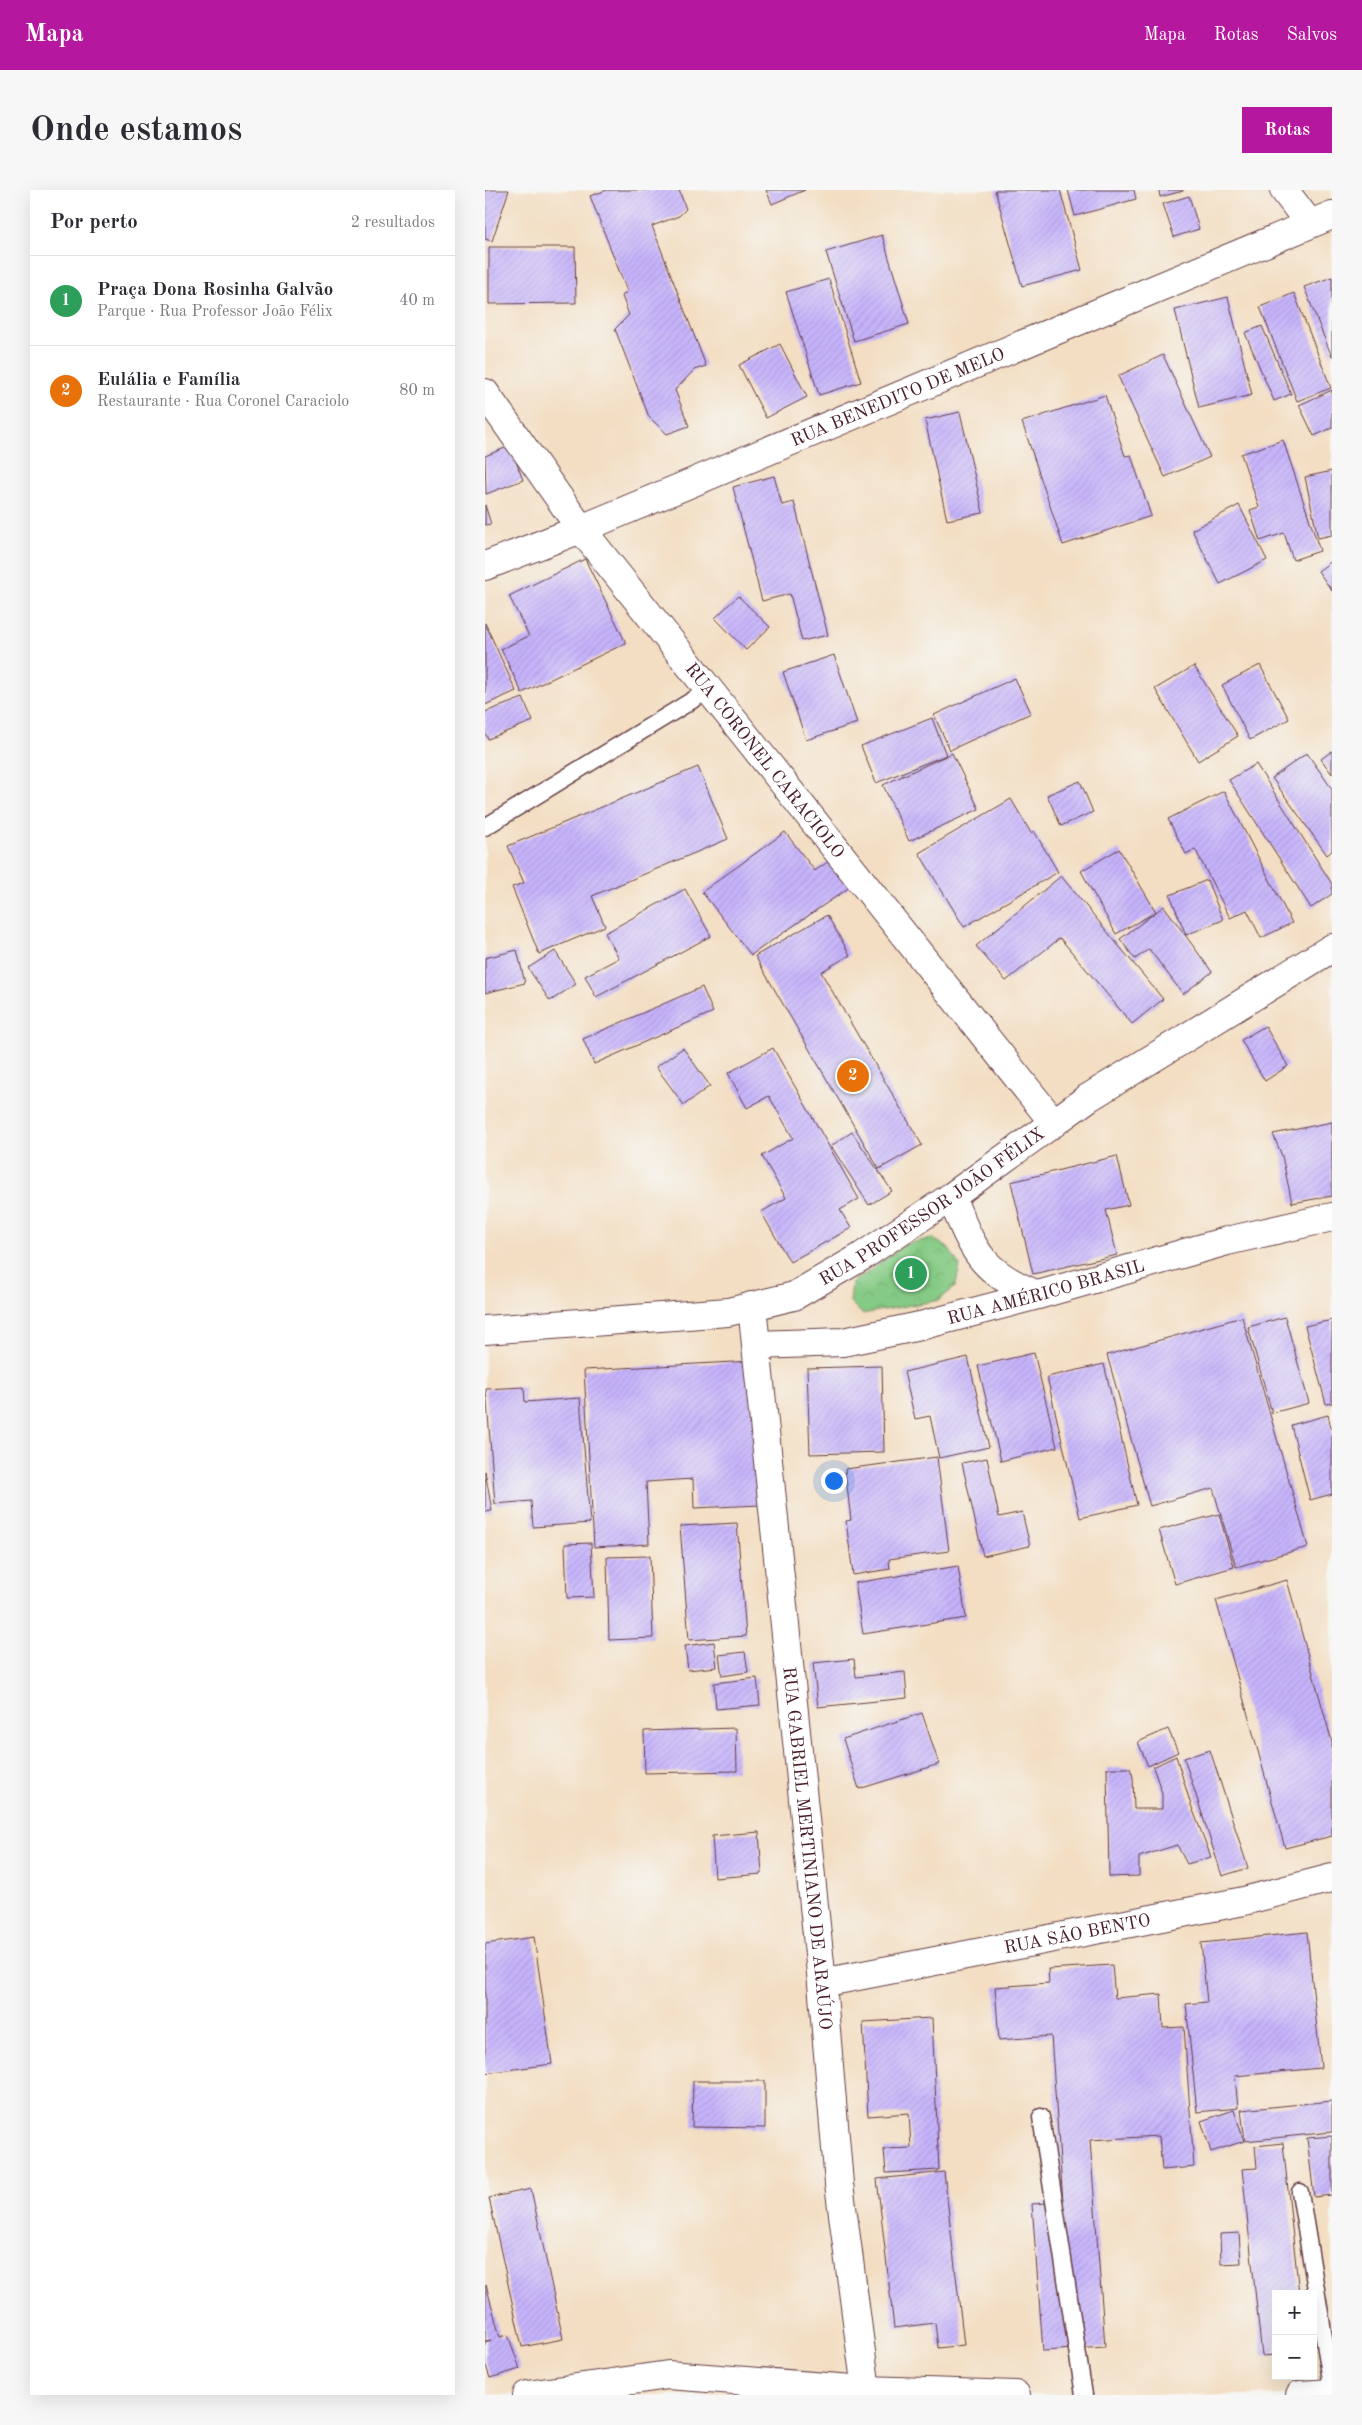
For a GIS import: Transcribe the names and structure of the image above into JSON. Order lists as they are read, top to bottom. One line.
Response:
{"streets":{"street":["RUA BENEDITO DE MELO","RUA CORONEL CARACIOLO","RUA PROFESSOR JOÃO FÉLIX","RUA AMÉRICO BRASIL","RUA GABRIEL MERTINIANO DE ARAÚJO","RUA SÃO BENTO"]},"crossings":[["RUA BENEDITO DE MELO","RUA CORONEL CARACIOLO"],["RUA CORONEL CARACIOLO","RUA PROFESSOR JOÃO FÉLIX"],["RUA PROFESSOR JOÃO FÉLIX","RUA GABRIEL MERTINIANO DE ARAÚJO"],["RUA AMÉRICO BRASIL","RUA GABRIEL MERTINIANO DE ARAÚJO"],["RUA GABRIEL MERTINIANO DE ARAÚJO","RUA SÃO BENTO"]],"page":{"header":"Mapa","nav":["Mapa","Rotas","Salvos"],"buttons":"Rotas","title":"Onde estamos","heading":["Por perto","2 resultados"],"list":[{"mark":"1","name":"Praça Dona Rosinha Galvão","note":"Parque · Rua Professor João Félix","value":"40 m"},{"mark":"2","name":"Eulália e Família","note":"Restaurante · Rua Coronel Caraciolo","value":"80 m"}],"pins":["2","1"],"map_buttons":["+","−"]}}
